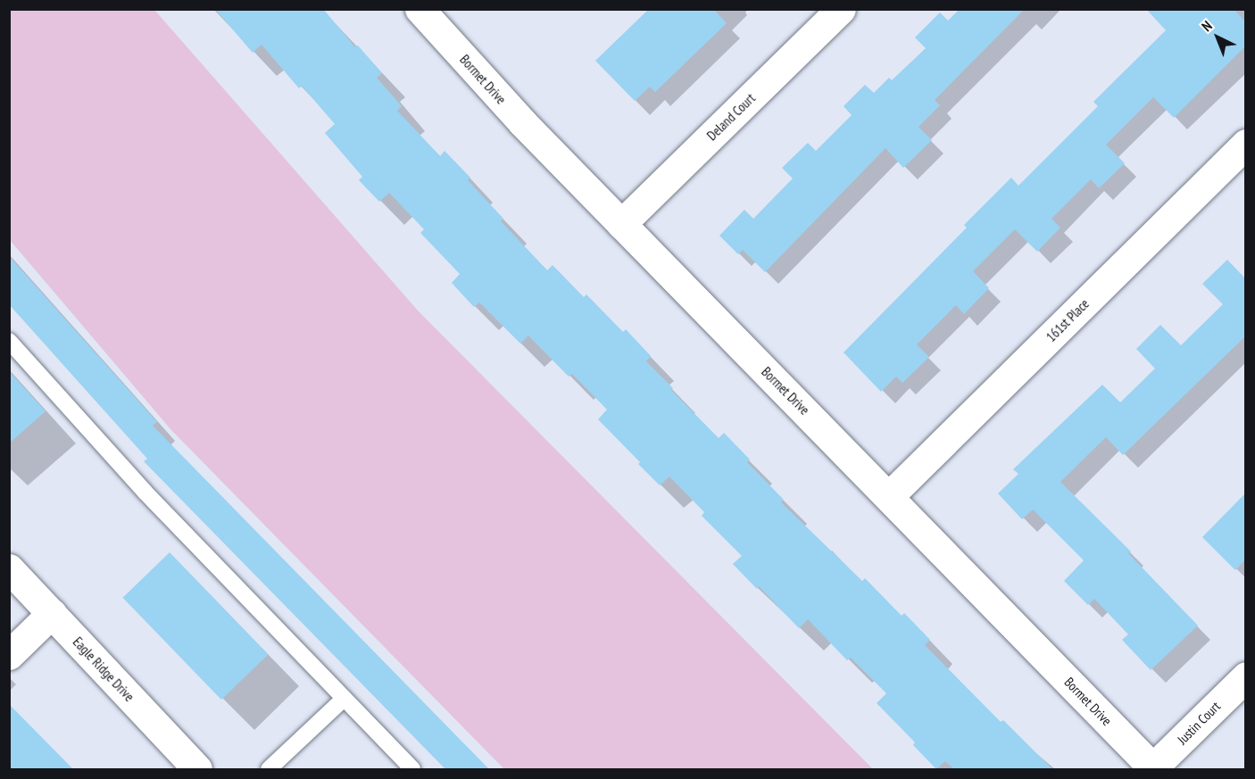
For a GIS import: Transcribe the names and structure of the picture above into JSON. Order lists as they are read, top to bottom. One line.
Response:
{"streets":{"street":["Bormet Drive","Deland Court","161st Place","Eagle Ridge Drive","Justin Court"]},"crossings":[["Bormet Drive","Deland Court"],["Bormet Drive","161st Place"],["Bormet Drive","Justin Court"]],"north":"top left"}
